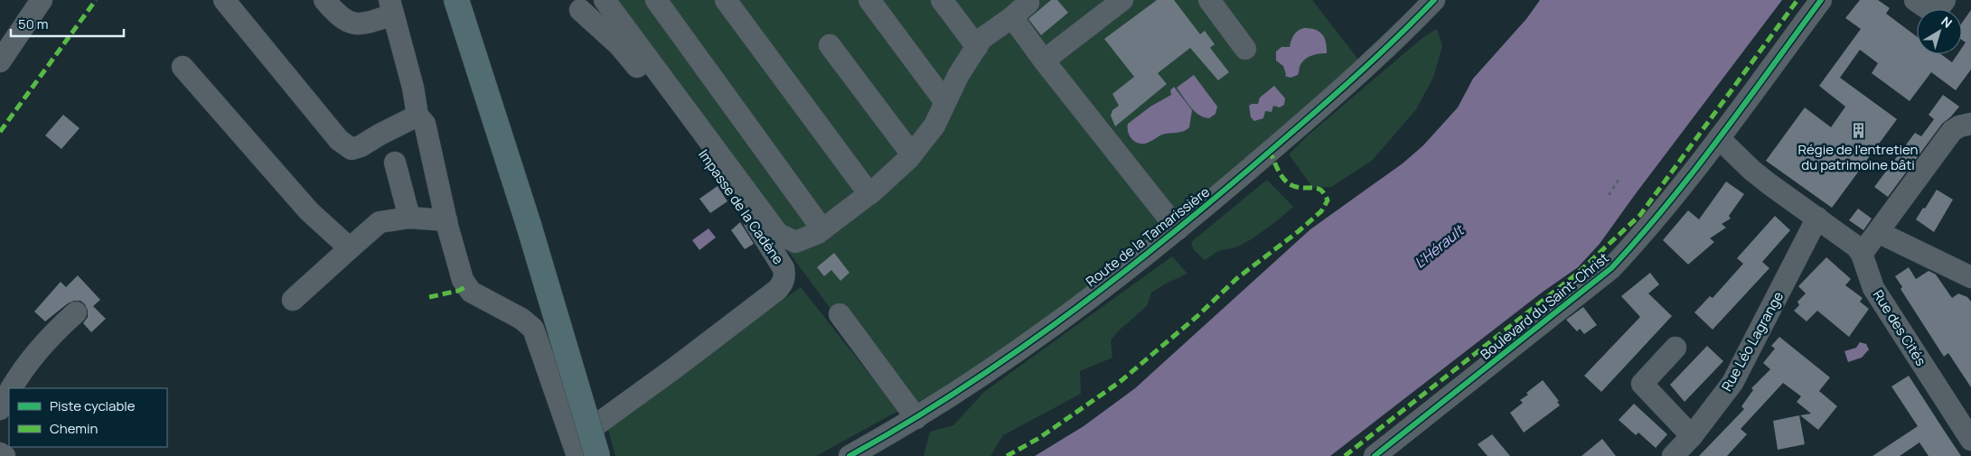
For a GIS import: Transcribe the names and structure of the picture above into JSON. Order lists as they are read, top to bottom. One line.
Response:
{"streets":{"street":["Impasse de la Cadène","Route de la Tamarissière","Boulevard du Saint-Christ","Rue des Cités","Rue Léo Lagrange"]},"crossings":[["Boulevard du Saint-Christ","Rue des Cités"],["Rue des Cités","Rue Léo Lagrange"]],"water":["L'Hérault"],"places":{"building":["Régie de l’entretien du patrimoine bâti"]},"legend":["Piste cyclable","Chemin"],"scale_bar":"50 m","north":"top right"}
